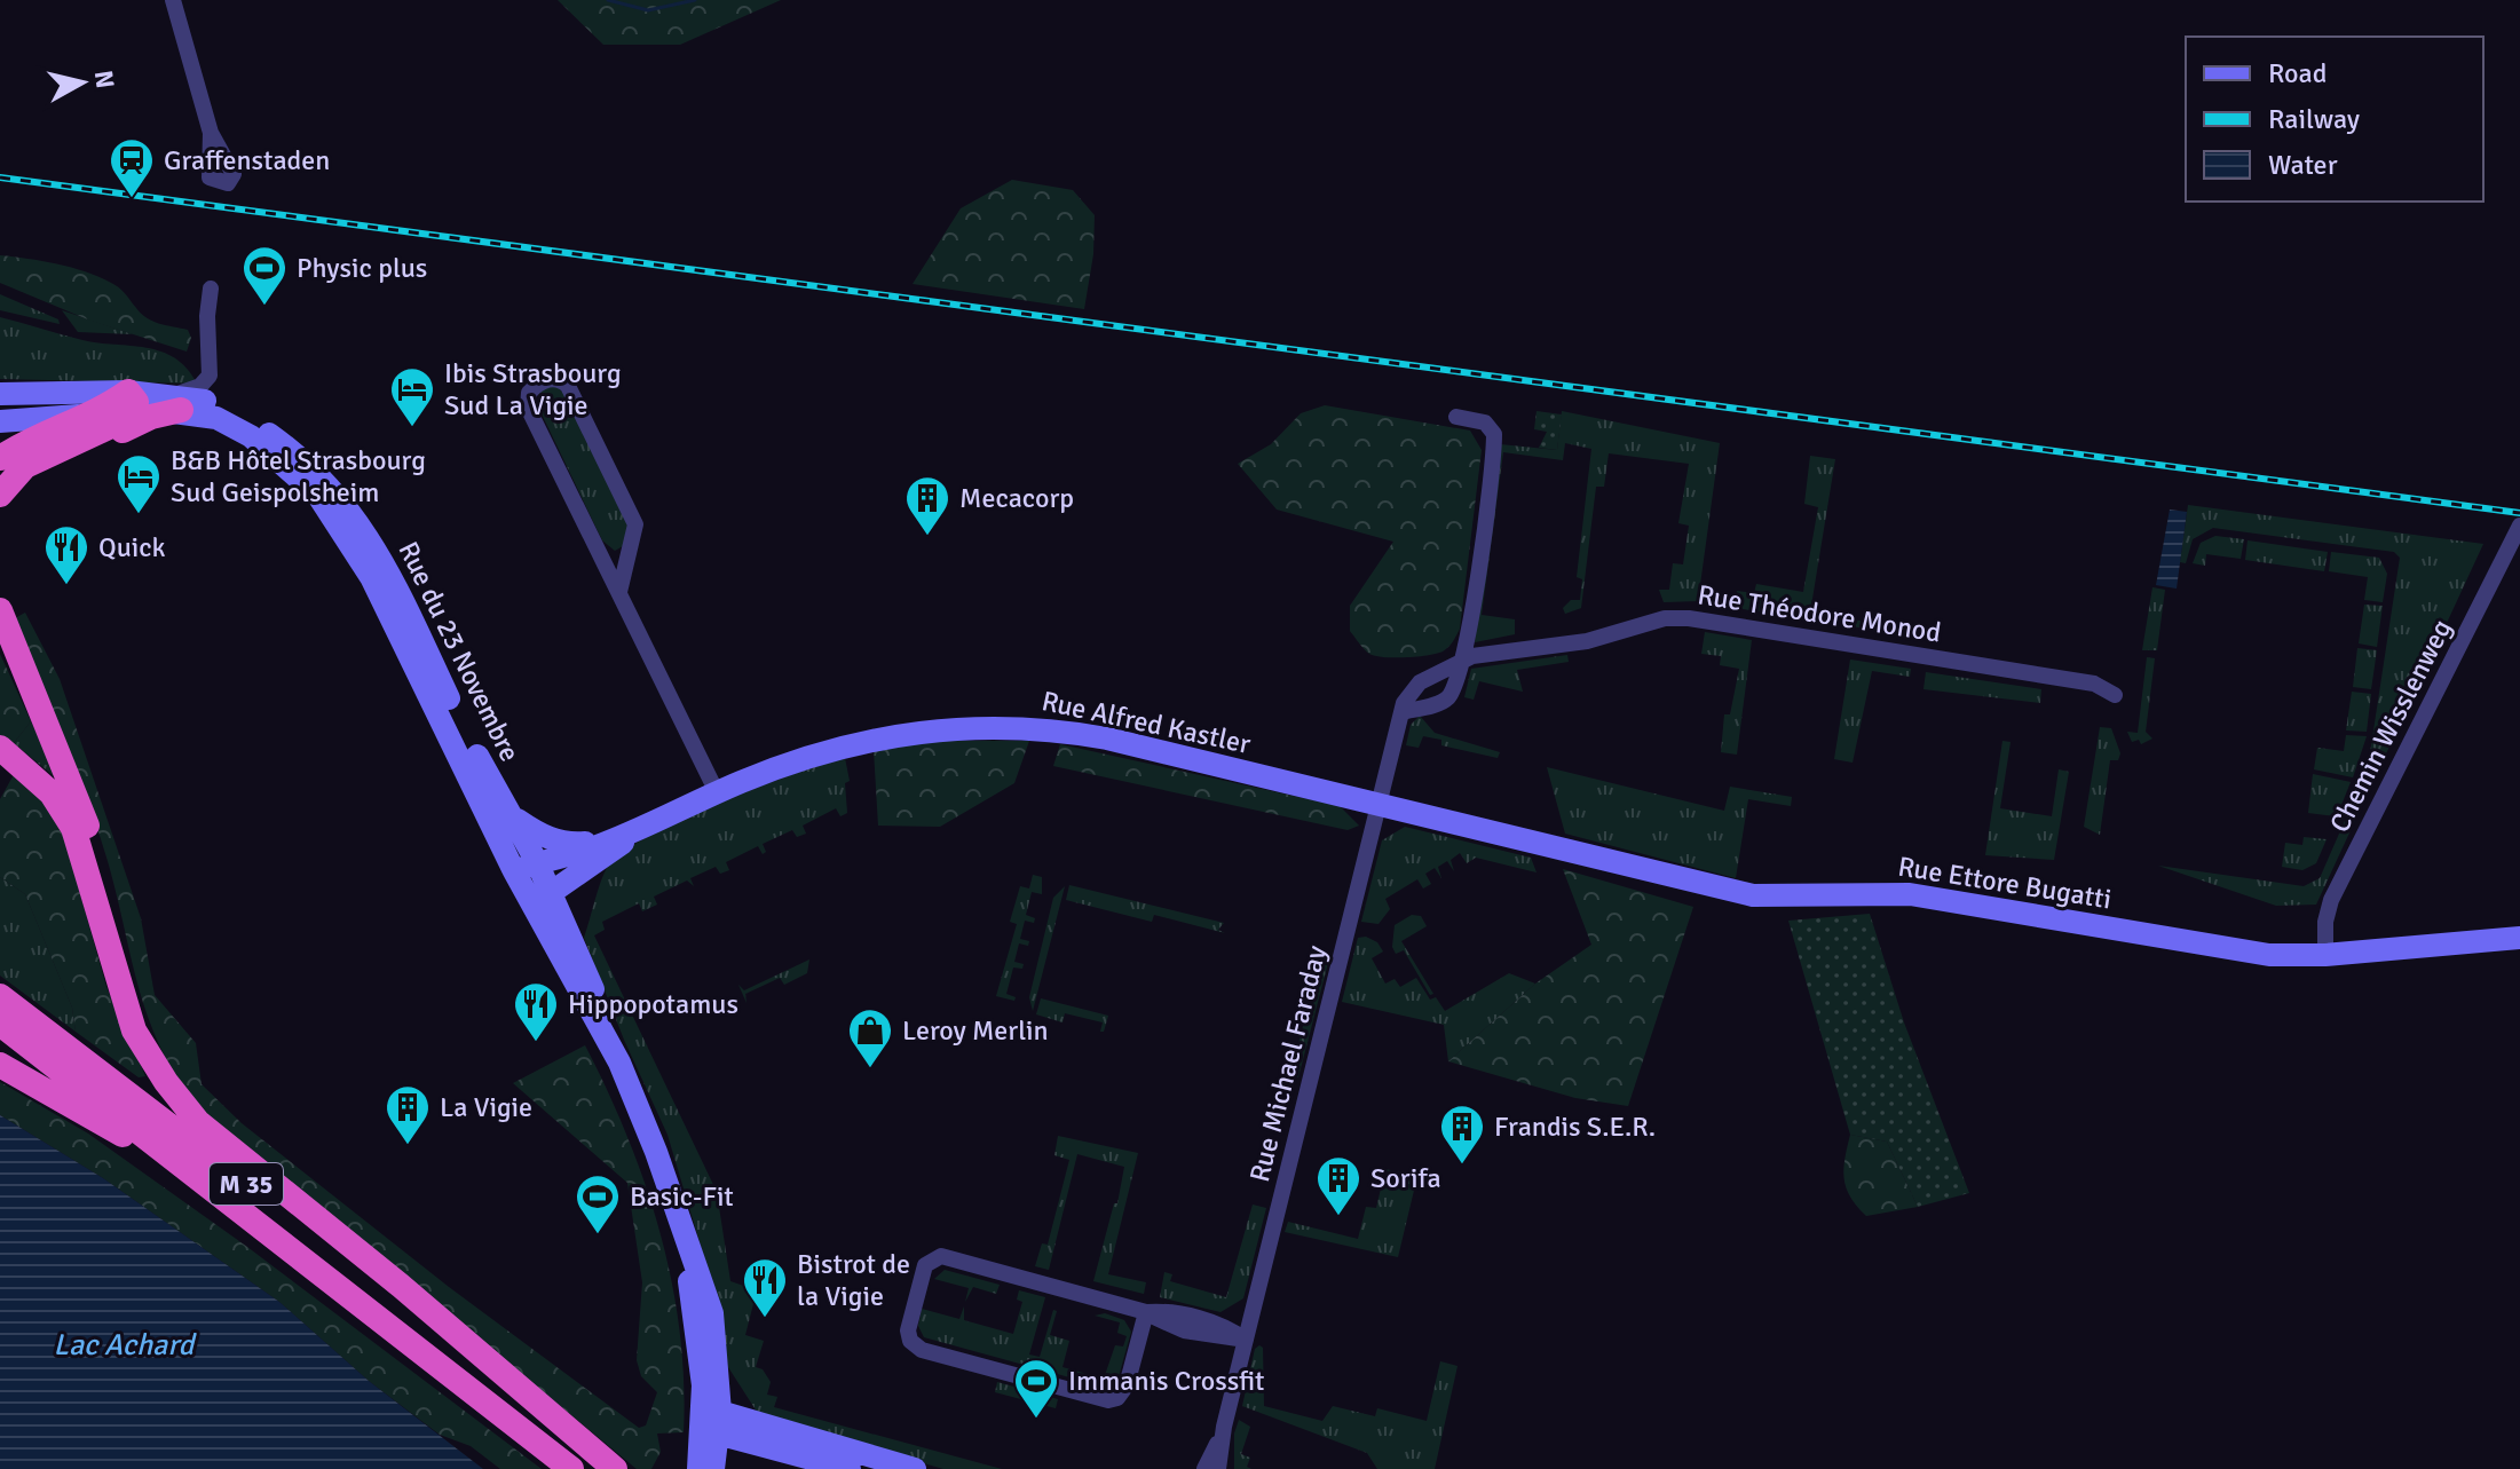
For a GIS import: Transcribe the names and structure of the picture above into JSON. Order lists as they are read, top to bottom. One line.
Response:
{"streets":{"highway":["M 35"],"main road":["Rue du 23 Novembre","Rue Alfred Kastler","Rue Ettore Bugatti"],"street":["Rue Théodore Monod","Chemin Wisslenweg","Rue Michael Faraday"]},"crossings":[["Rue Théodore Monod","Rue Michael Faraday"],["Rue Alfred Kastler","Rue Ettore Bugatti"],["Rue Alfred Kastler","Rue Michael Faraday"],["Chemin Wisslenweg","Rue Ettore Bugatti"],["Rue Ettore Bugatti","Rue Michael Faraday"]],"water":["Lac Achard"],"places":{"station":["Graffenstaden"],"sports":["Physic plus","Basic-Fit","Immanis Crossfit"],"hotel":["Ibis Strasbourg Sud La Vigie","B&B Hôtel Strasbourg Sud Geispolsheim"],"building":["Mecacorp","La Vigie","Frandis S.E.R.","Sorifa"],"restaurant":["Quick","Hippopotamus","Bistrot de la Vigie"],"shop":["Leroy Merlin"]},"legend":["Road","Railway","Water"],"north":"right"}
